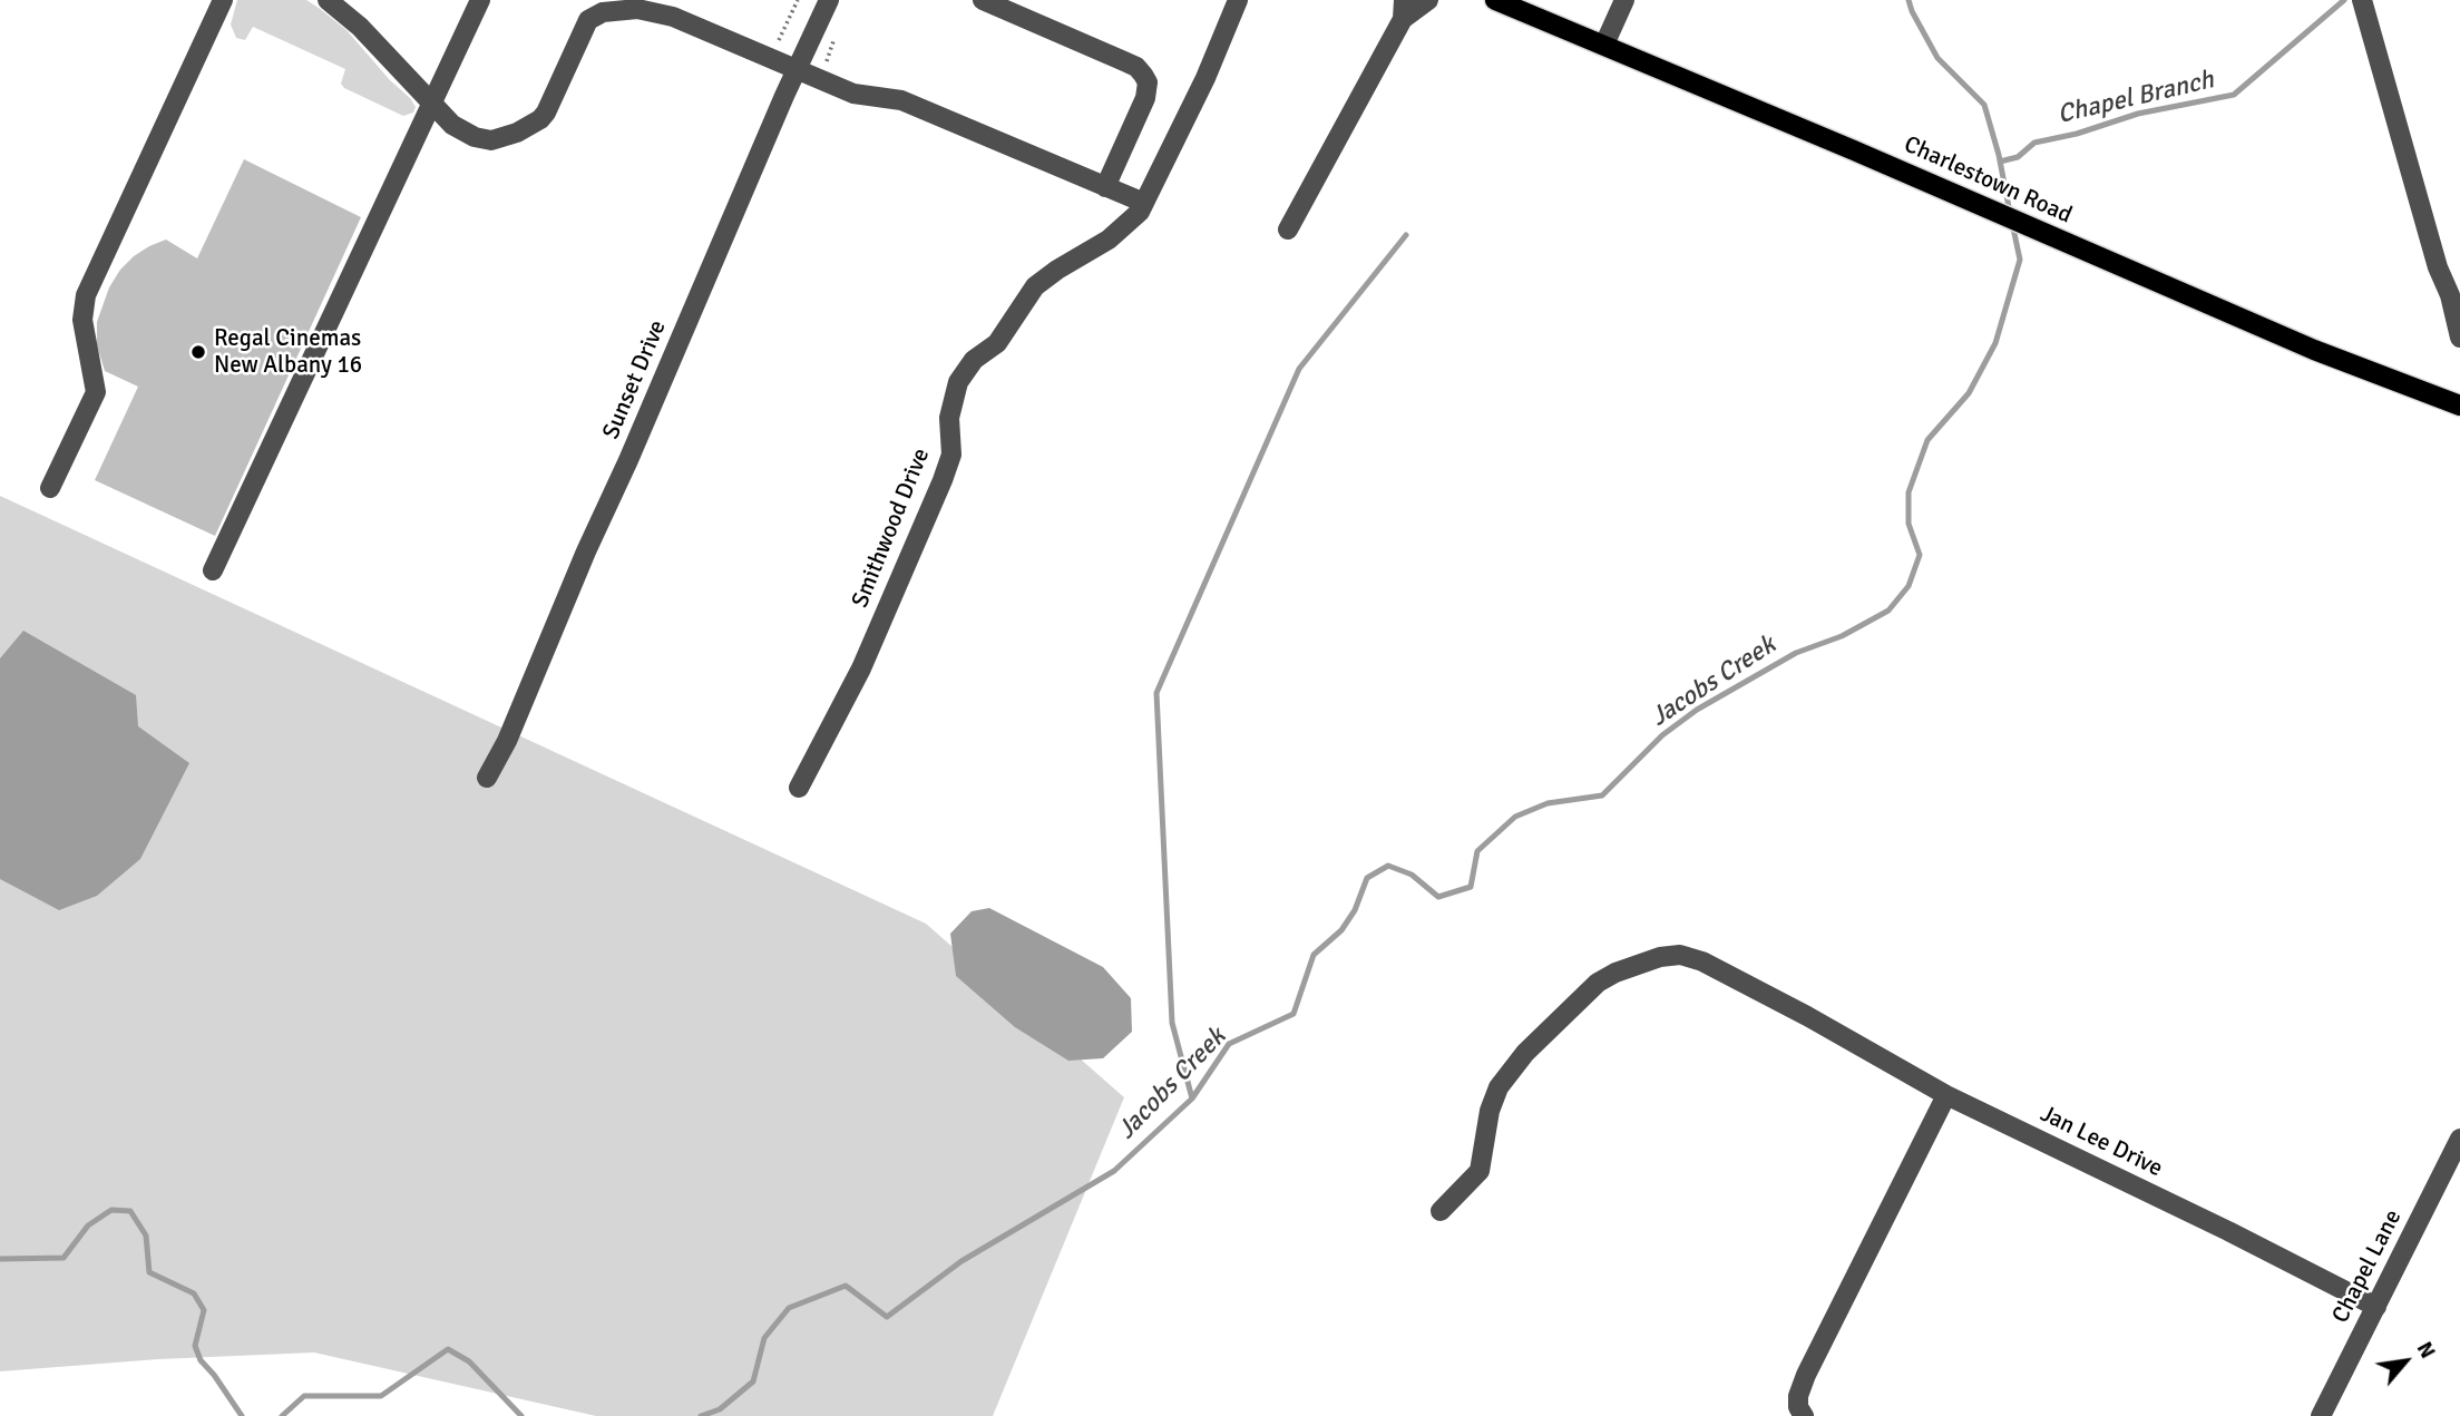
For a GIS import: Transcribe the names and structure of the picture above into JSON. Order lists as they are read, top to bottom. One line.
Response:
{"streets":{"main road":["Charlestown Road"],"street":["Sunset Drive","Smithwood Drive","Jan Lee Drive","Chapel Lane"]},"crossings":[["Jan Lee Drive","Chapel Lane"]],"water":["Chapel Branch","Jacobs Creek"],"places":["Regal Cinemas New Albany 16"],"north":"top right"}
